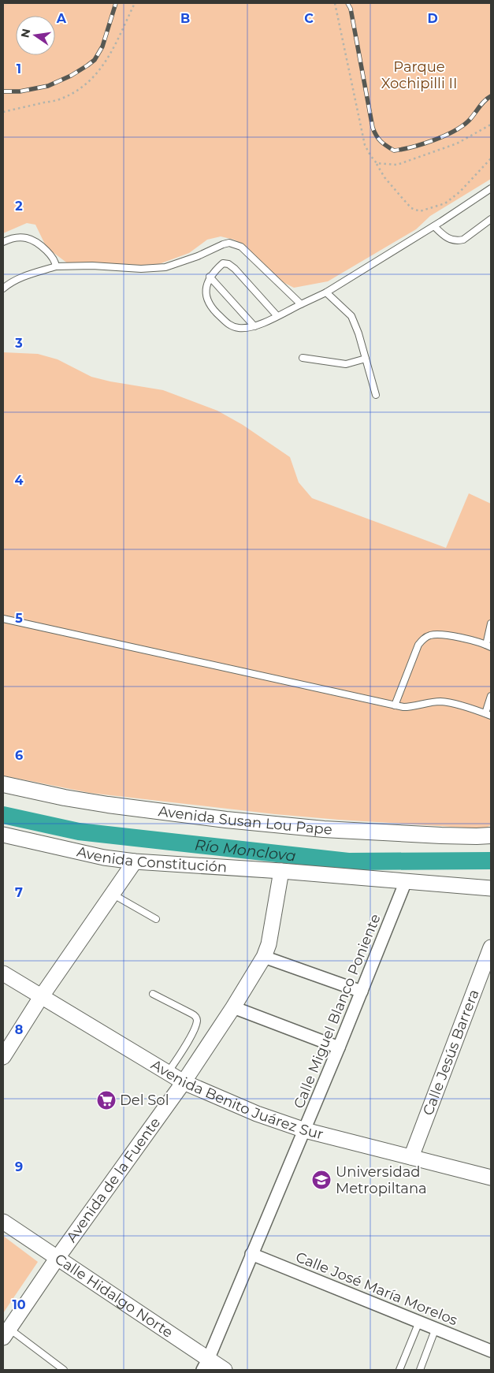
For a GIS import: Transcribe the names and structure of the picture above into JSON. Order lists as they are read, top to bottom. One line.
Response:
{"streets":{"main road":["Avenida Susan Lou Pape"],"street":["Avenida Constitución","Calle Miguel Blanco Poniente","Calle Jesús Barrera","Avenida Benito Juárez Sur","Avenida de la Fuente","Calle José María Morelos","Calle Hidalgo Norte"]},"crossings":[["Avenida Constitución","Calle Miguel Blanco Poniente"],["Avenida Constitución","Avenida de la Fuente"],["Calle Miguel Blanco Poniente","Avenida Benito Juárez Sur"],["Calle Miguel Blanco Poniente","Calle José María Morelos"],["Calle Miguel Blanco Poniente","Calle Hidalgo Norte"],["Calle Jesús Barrera","Avenida Benito Juárez Sur"],["Avenida Benito Juárez Sur","Avenida de la Fuente"],["Avenida de la Fuente","Calle Hidalgo Norte"]],"water":["Río Monclova"],"parks":["Parque Xochipilli II"],"places":{"supermarket":["Del Sol"],"school or university":["Universidad Metropiltana"]},"north":"left","grid":{"columns":["A","B","C","D"],"rows":["1","2","3","4","5","6","7","8","9","10"]}}
